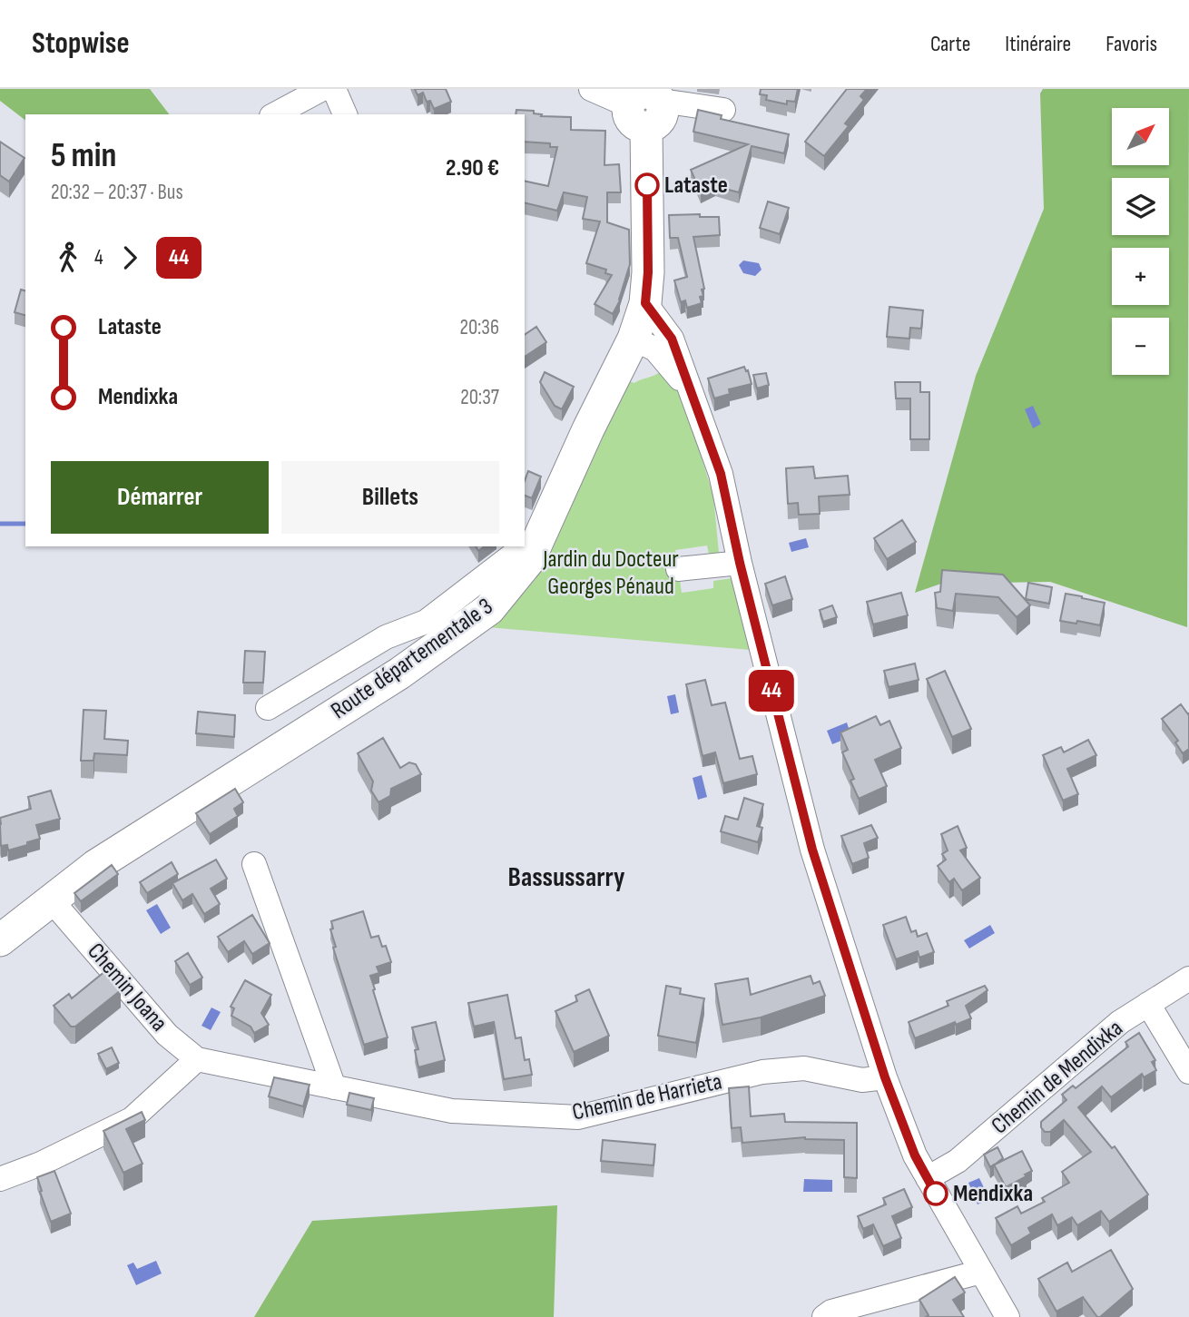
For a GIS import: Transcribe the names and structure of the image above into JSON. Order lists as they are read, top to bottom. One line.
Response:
{"streets":{"main road":["Route départementale 3"],"street":["Chemin Joana","Chemin de Mendixka","Chemin de Harrieta"]},"crossings":[["Chemin Joana","Chemin de Harrieta"]],"districts":["Bassussarry"],"parks":["Jardin du Docteur Georges Pénaud"],"places":["Lataste","Mendixka"],"lines":["bus line 44"],"north":"top right","page":{"header":"Stopwise","nav":["Carte","Itinéraire","Favoris"],"on_map":"44","map_buttons":["+","−"],"heading":["5 min","20:32 – 20:37 · Bus","2.90 €"],"legs":["4","44"],"list":[{"name":"Lataste","value":"20:36"},{"name":"Mendixka","value":"20:37"}],"buttons":["Démarrer","Billets"]}}
